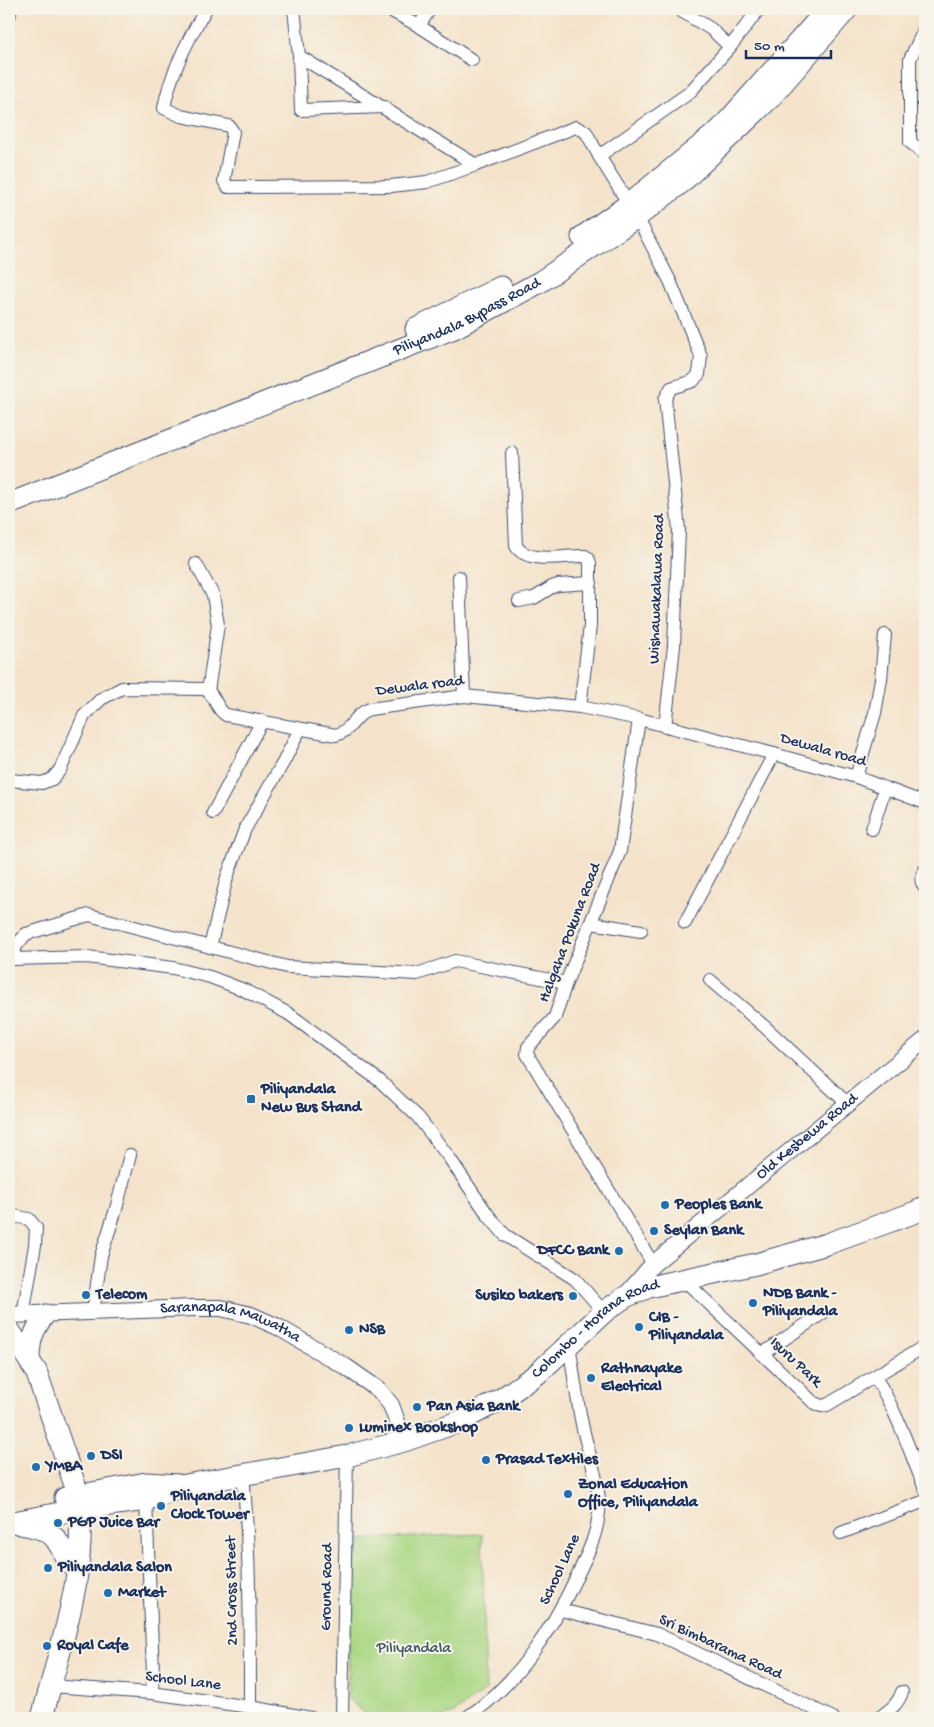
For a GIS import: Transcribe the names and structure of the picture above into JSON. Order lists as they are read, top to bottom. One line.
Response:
{"streets":{"main road":["Piliyandala Bypass Road","Colombo - Horana Road"],"street":["Wishawakalawa Road","Dewala road","Halgaha Pokuna Road","Old Kesbewa Road","Saranapala Mawatha","Isuru Park","School Lane","Ground Road","2nd Cross Street","Sri Bimbarama Road"]},"crossings":[["Piliyandala Bypass Road","Wishawakalawa Road"],["Wishawakalawa Road","Dewala road"],["Dewala road","Halgaha Pokuna Road"],["Halgaha Pokuna Road","Old Kesbewa Road"],["Old Kesbewa Road","Colombo - Horana Road"],["Saranapala Mawatha","Colombo - Horana Road"],["Colombo - Horana Road","Isuru Park"],["Colombo - Horana Road","School Lane"],["Colombo - Horana Road","Ground Road"],["Colombo - Horana Road","2nd Cross Street"],["School Lane","2nd Cross Street"],["School Lane","Sri Bimbarama Road"]],"parks":["Piliyandala"],"places":{"transit":["Piliyandala New Bus Stand"],"other":["Peoples Bank","Seylan Bank","DFCC Bank","Telecom","Susiko bakers","NDB Bank - Piliyandala","CIB - Piliyandala","NSB","Rathnayake Electrical","Pan Asia Bank","Luminex Bookshop","DSI","Prasad Textiles","YMBA","Zonal Education Office, Piliyandala","Piliyandala Clock Tower","PGP Juice Bar","Piliyandala Salon","Market","Royal Cafe"]},"scale_bar":"50 m"}
